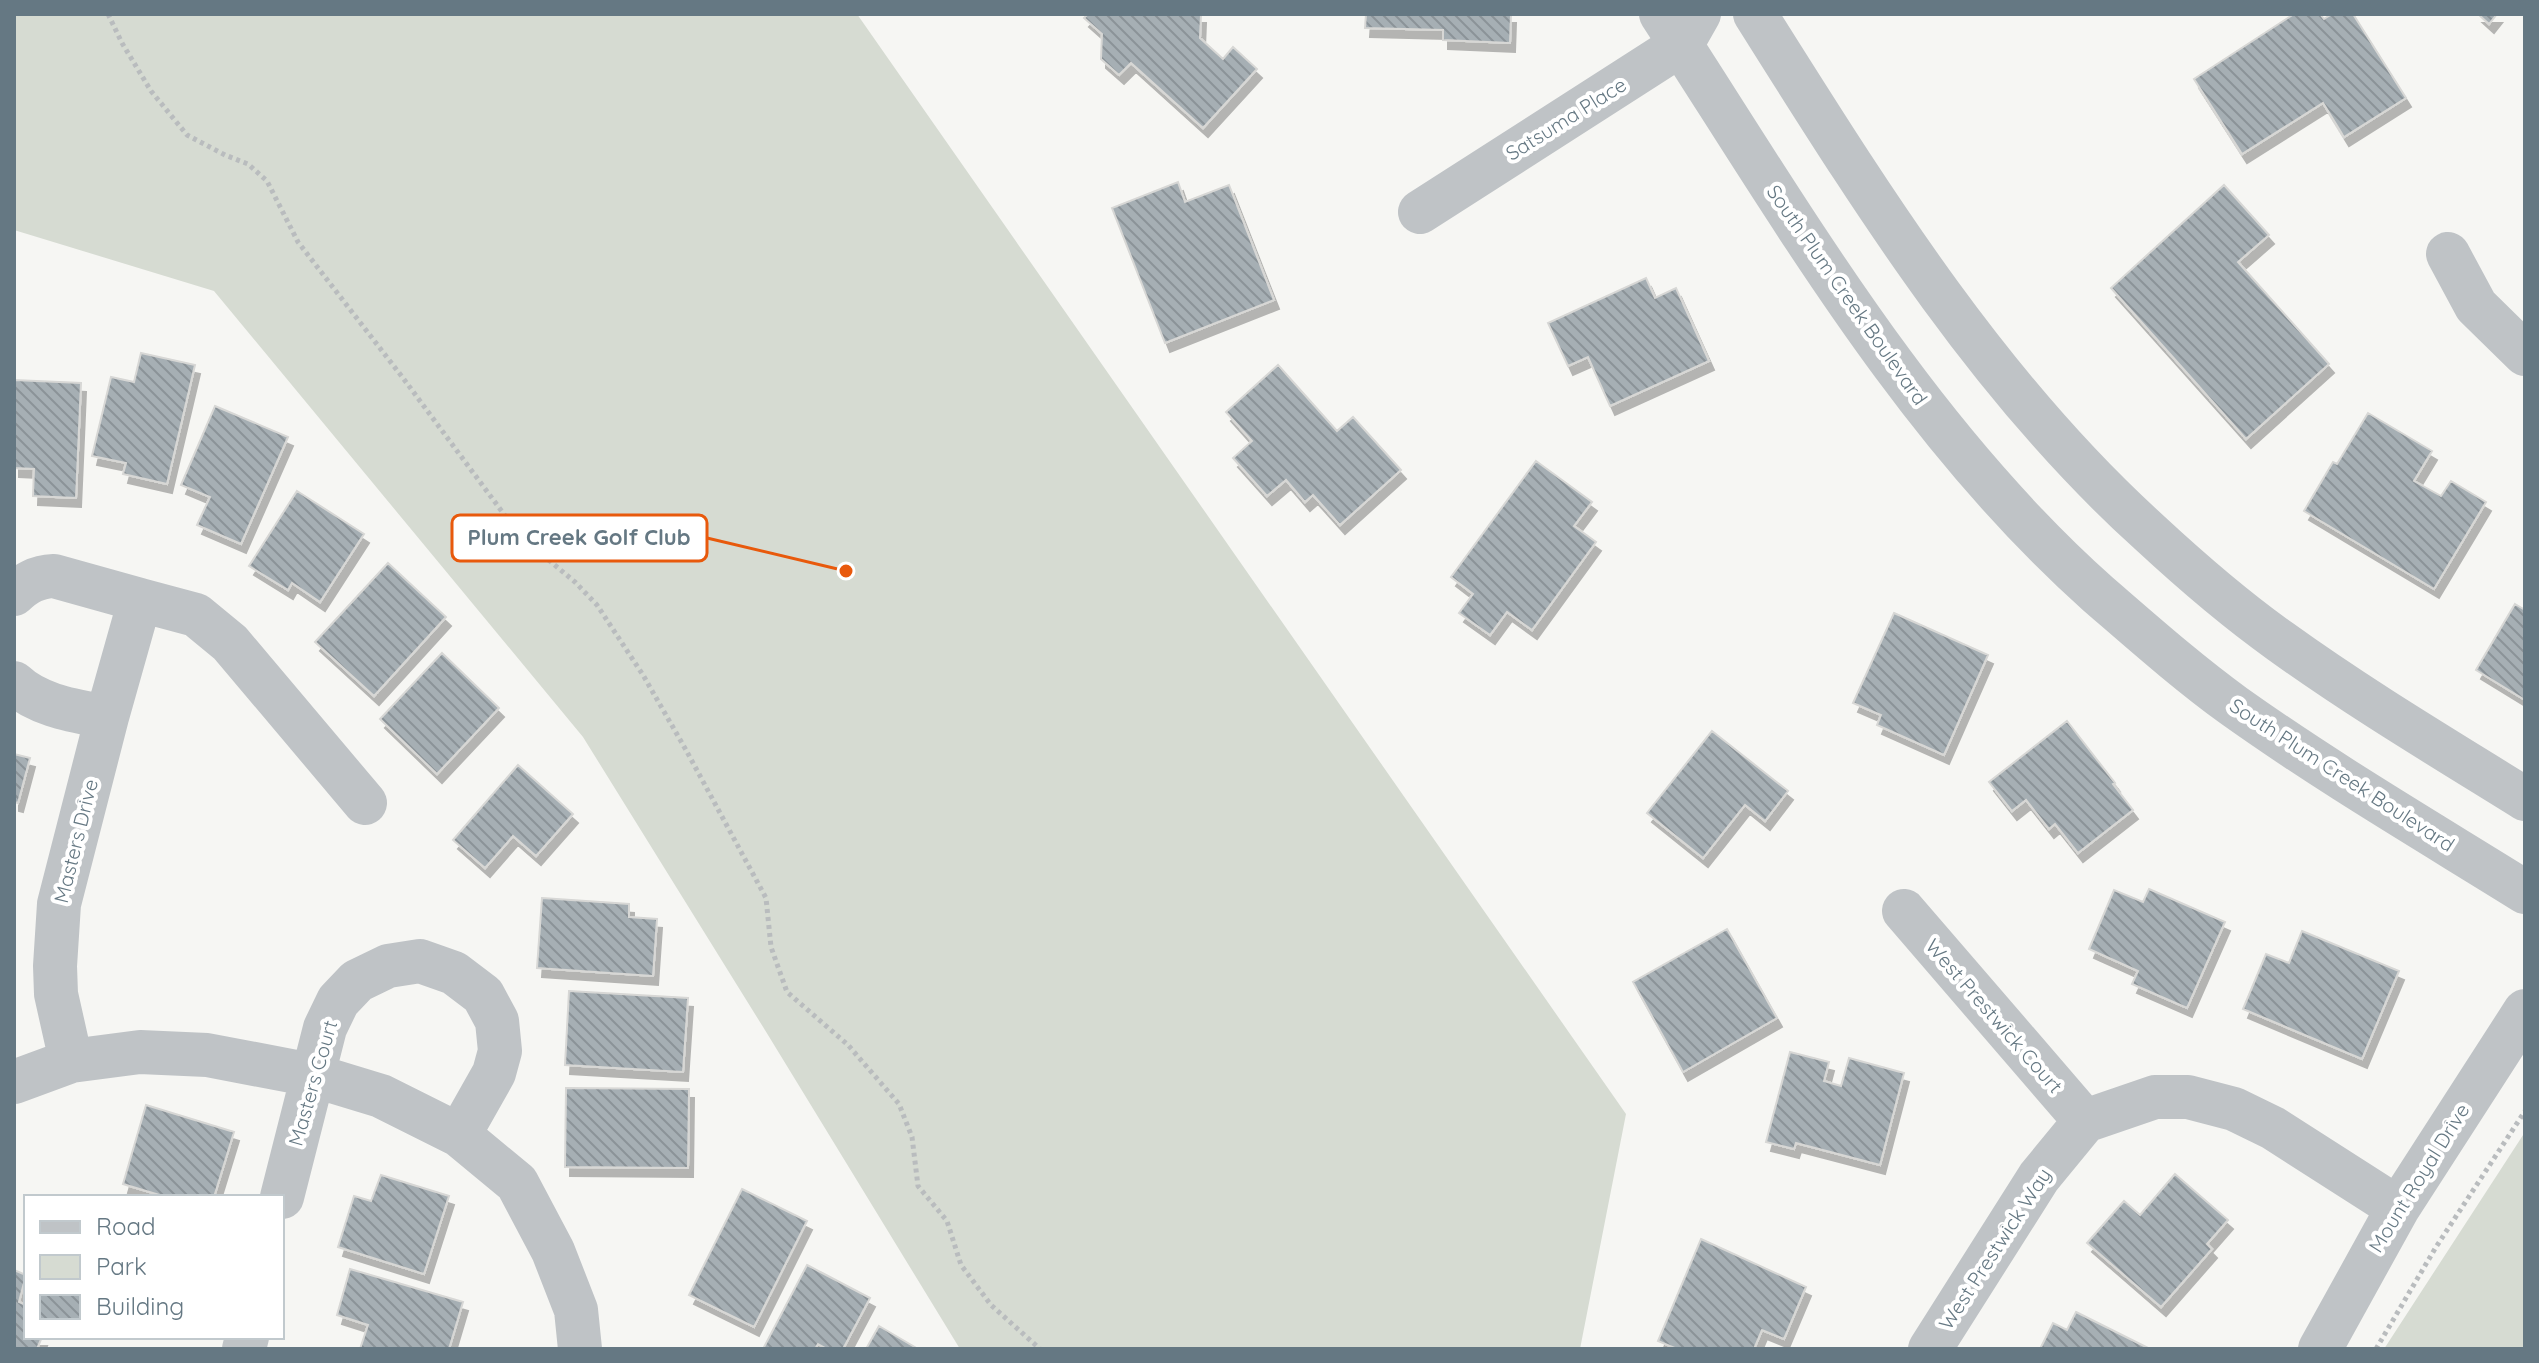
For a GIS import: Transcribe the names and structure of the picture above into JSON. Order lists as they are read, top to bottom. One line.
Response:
{"streets":{"street":["Satsuma Place","South Plum Creek Boulevard","Masters Drive","West Prestwick Court","Masters Court","Mount Royal Drive","West Prestwick Way"]},"crossings":[["Satsuma Place","South Plum Creek Boulevard"],["West Prestwick Court","West Prestwick Way"]],"places":["Plum Creek Golf Club"],"legend":["Road","Park","Building"]}
